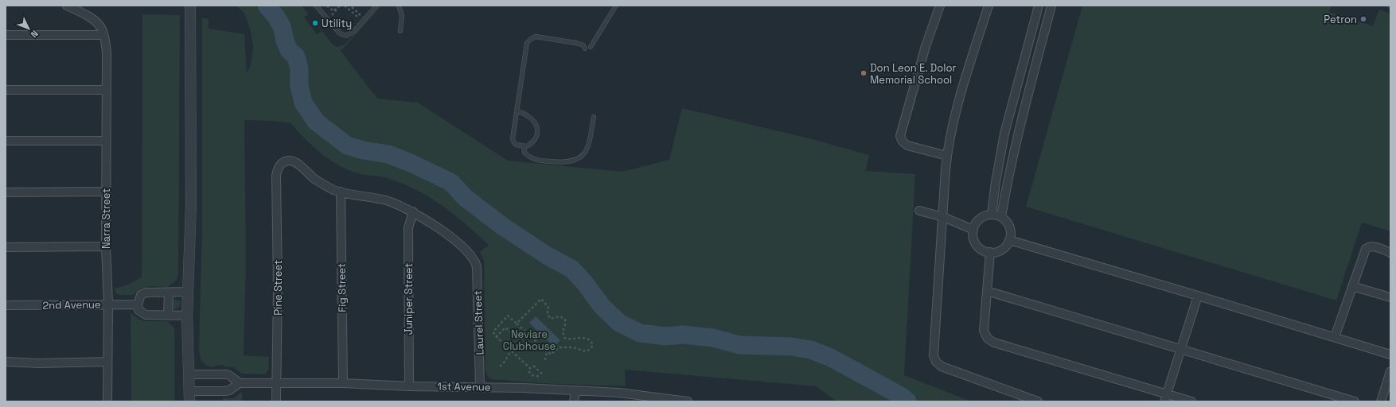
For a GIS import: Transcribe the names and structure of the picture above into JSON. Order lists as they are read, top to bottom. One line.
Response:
{"streets":{"street":["Narra Street","Pine Street","Fig Street","Juniper Street","2nd Avenue","Laurel Street","1st Avenue"]},"crossings":[["Narra Street","2nd Avenue"],["Pine Street","Fig Street"],["Pine Street","1st Avenue"],["Fig Street","1st Avenue"],["Juniper Street","Laurel Street"],["Juniper Street","1st Avenue"],["Laurel Street","1st Avenue"]],"parks":["Neviare Clubhouse"],"places":["Petron","Utility","Don Leon E. Dolor Memorial School"],"north":"bottom right"}
